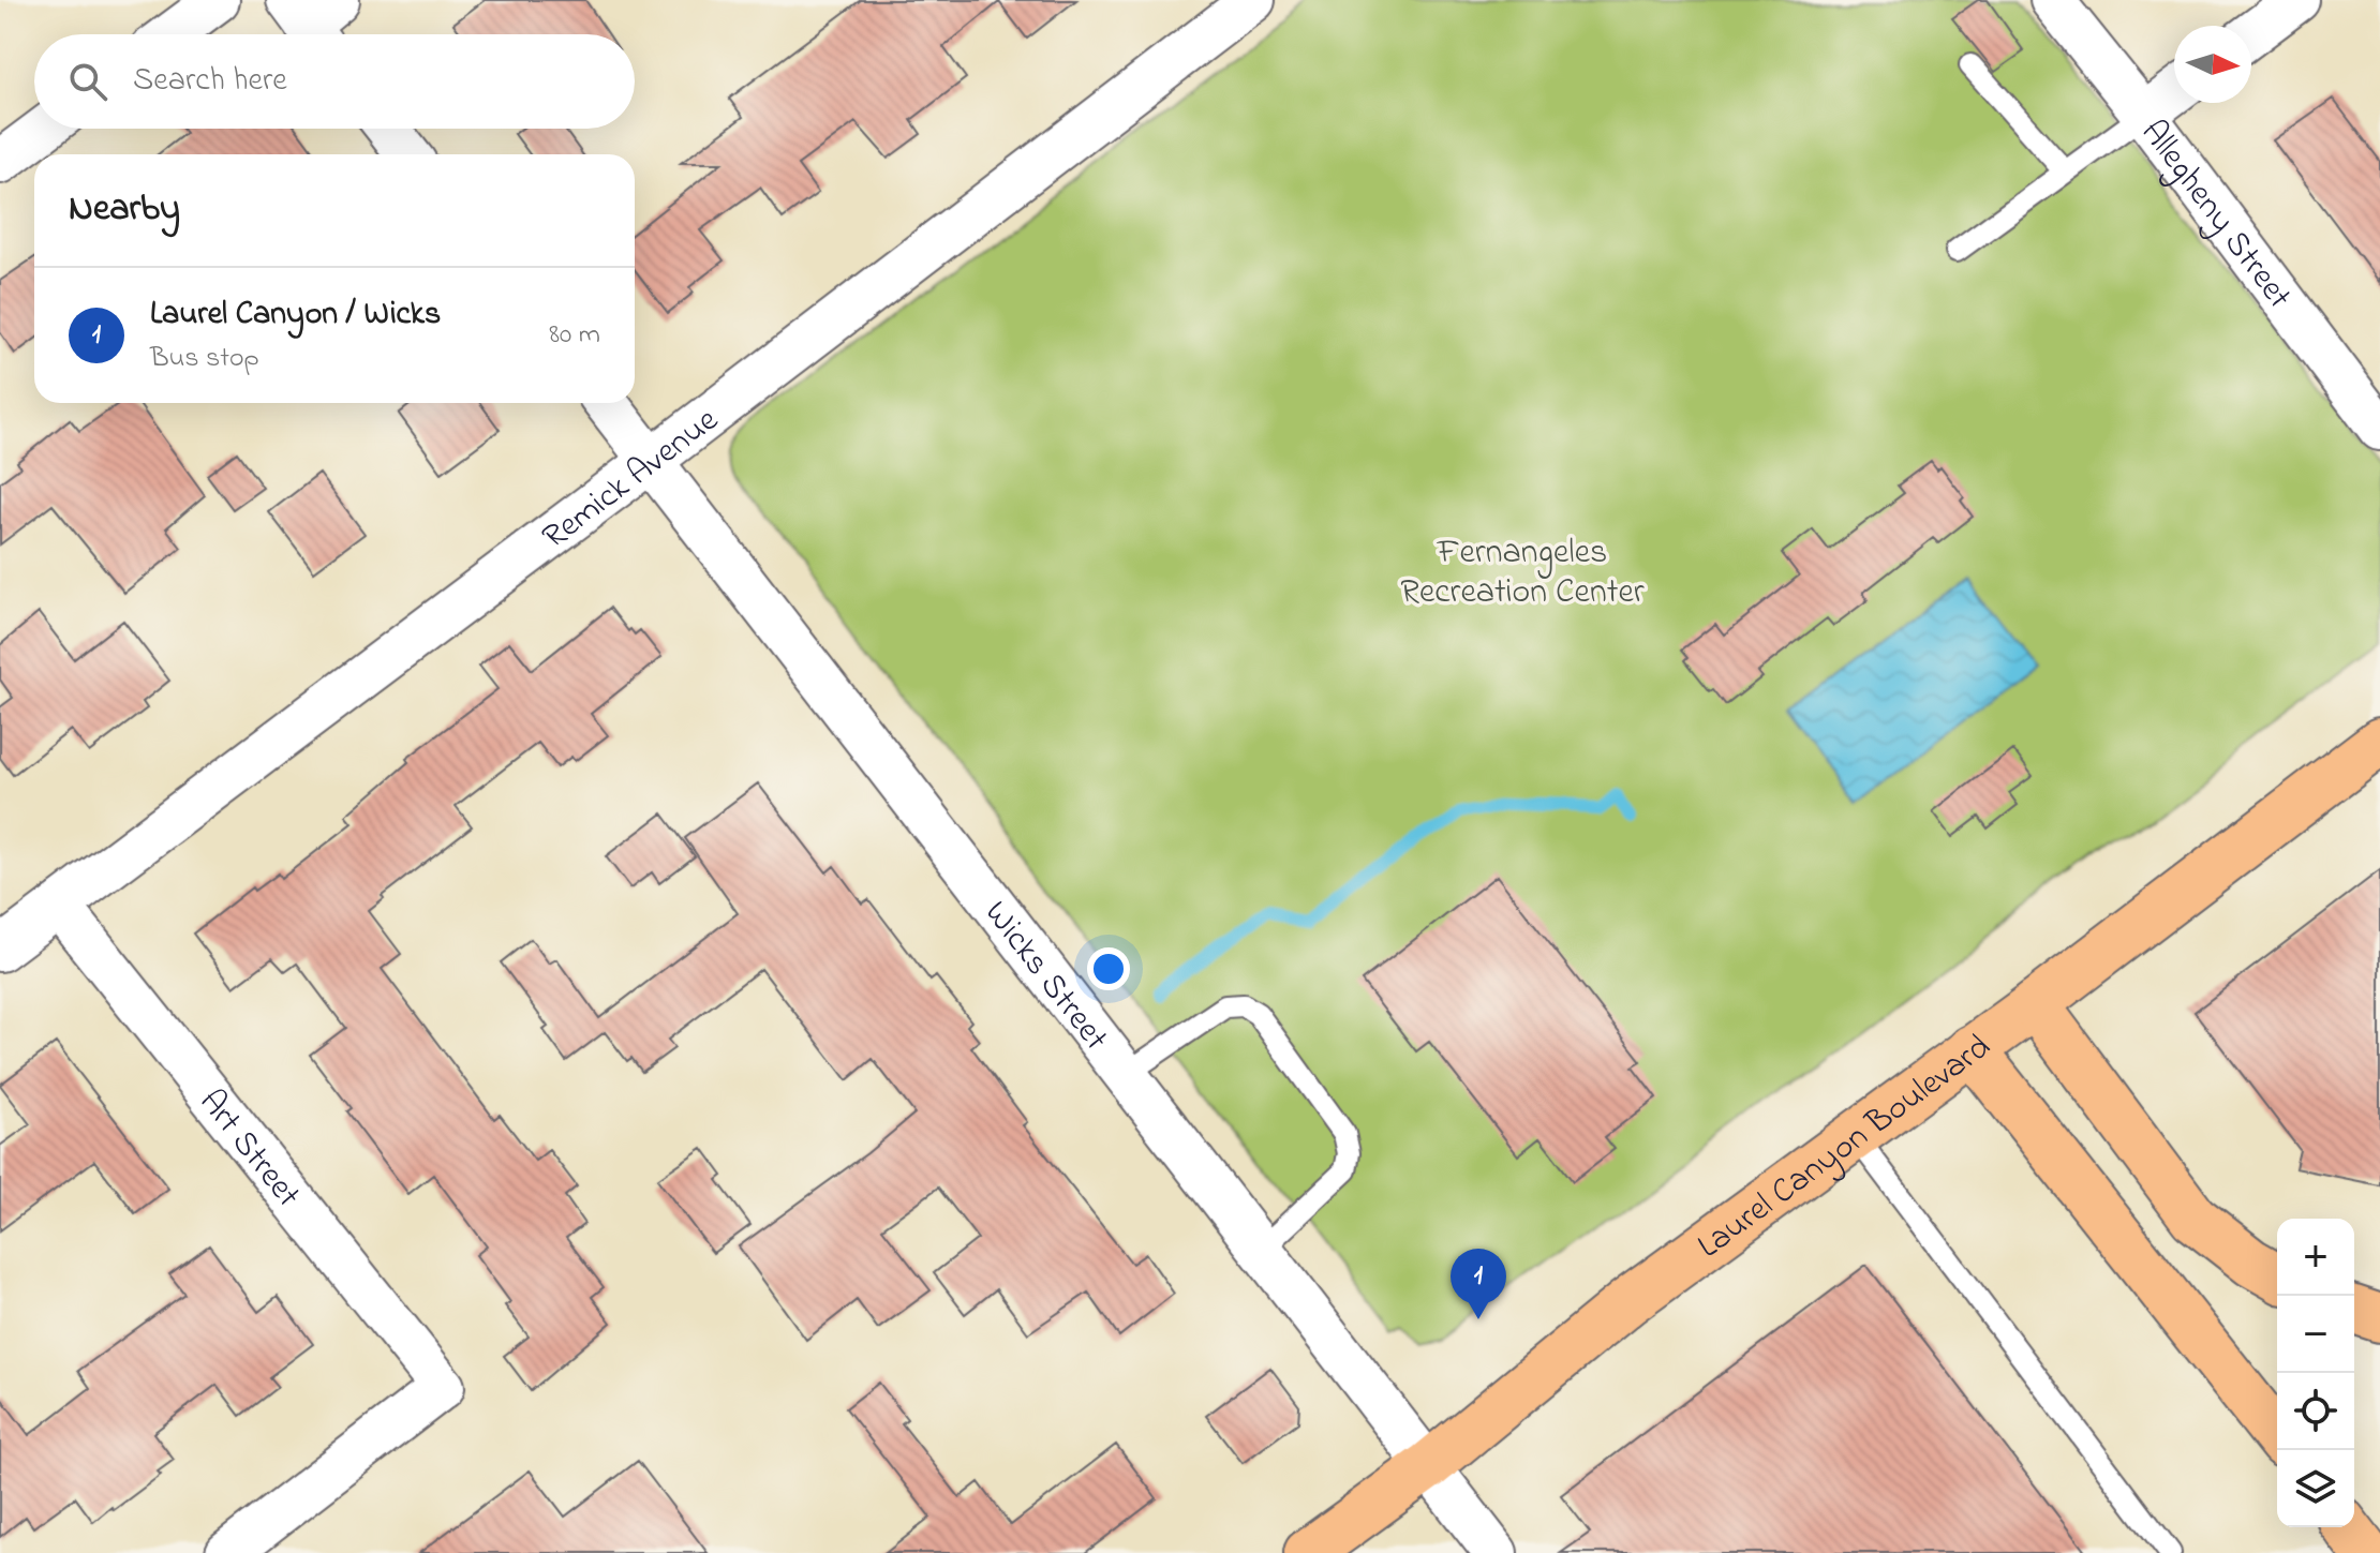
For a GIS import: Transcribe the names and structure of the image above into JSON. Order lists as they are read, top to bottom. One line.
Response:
{"streets":{"main road":["Laurel Canyon Boulevard"],"street":["Allegheny Street","Remick Avenue","Wicks Street","Art Street"]},"crossings":[["Remick Avenue","Wicks Street"],["Remick Avenue","Art Street"],["Wicks Street","Laurel Canyon Boulevard"]],"parks":["Fernangeles Recreation Center"],"north":"right","page":{"search":"Search here","heading":"Nearby","list":[{"mark":"1","name":"Laurel Canyon / Wicks","note":"Bus stop","value":"80 m"}],"map_buttons":["+","−"],"pins":"1"}}
